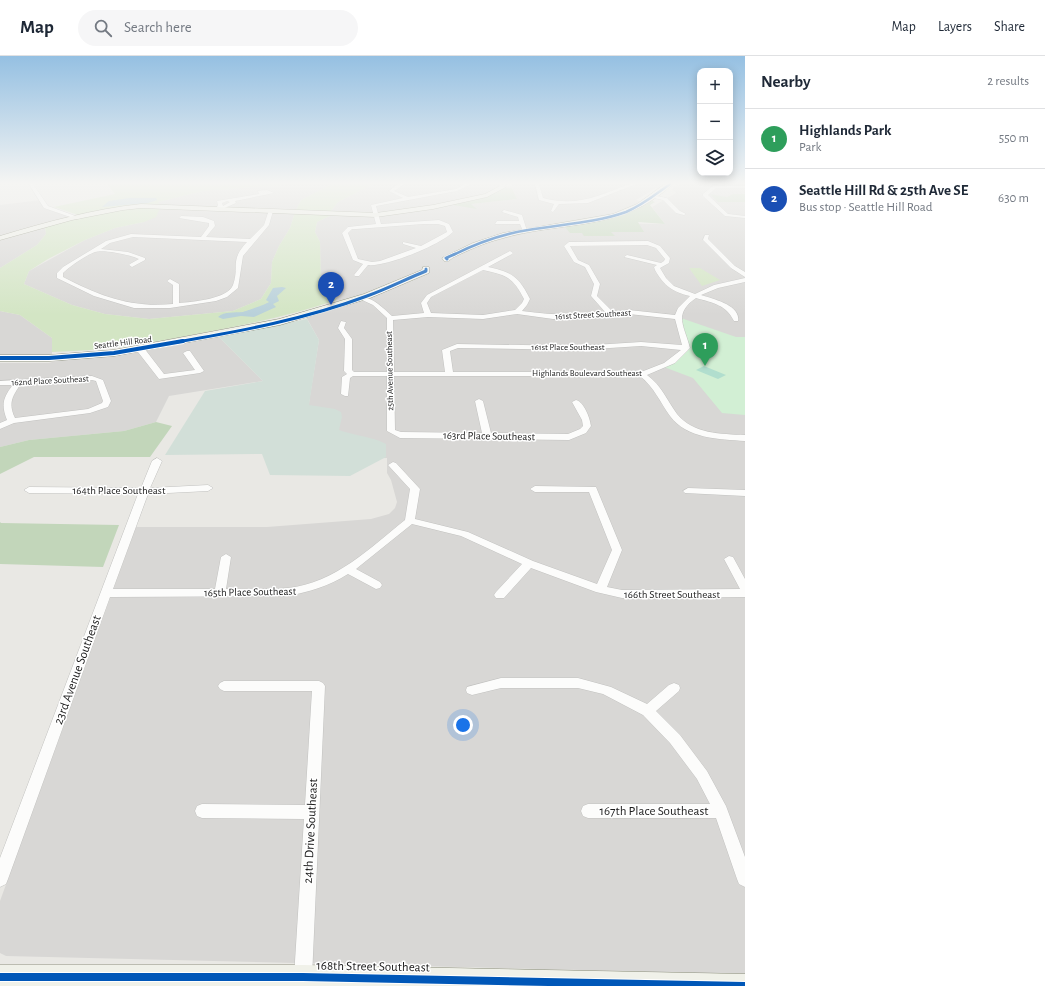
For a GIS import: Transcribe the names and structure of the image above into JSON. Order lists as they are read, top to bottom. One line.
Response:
{"streets":{"street":["161st Street Southeast","Seattle Hill Road","161st Place Southeast","25th Avenue Southeast","Highlands Boulevard Southeast","162nd Place Southeast","163rd Place Southeast","164th Place Southeast","165th Place Southeast","166th Street Southeast","23rd Avenue Southeast","167th Place Southeast","24th Drive Southeast","168th Street Southeast"]},"crossings":[["161st Street Southeast","25th Avenue Southeast"],["Seattle Hill Road","25th Avenue Southeast"],["161st Place Southeast","Highlands Boulevard Southeast"],["25th Avenue Southeast","Highlands Boulevard Southeast"],["25th Avenue Southeast","163rd Place Southeast"],["164th Place Southeast","23rd Avenue Southeast"],["165th Place Southeast","23rd Avenue Southeast"],["24th Drive Southeast","168th Street Southeast"]],"page":{"header":"Map","search":"Search here","nav":["Map","Layers","Share"],"heading":["Nearby","2 results"],"map_buttons":["+","−"],"list":[{"mark":"1","name":"Highlands Park","note":"Park","value":"550 m"},{"mark":"2","name":"Seattle Hill Rd & 25th Ave SE","note":"Bus stop · Seattle Hill Road","value":"630 m"}],"pins":["2","1"]}}
